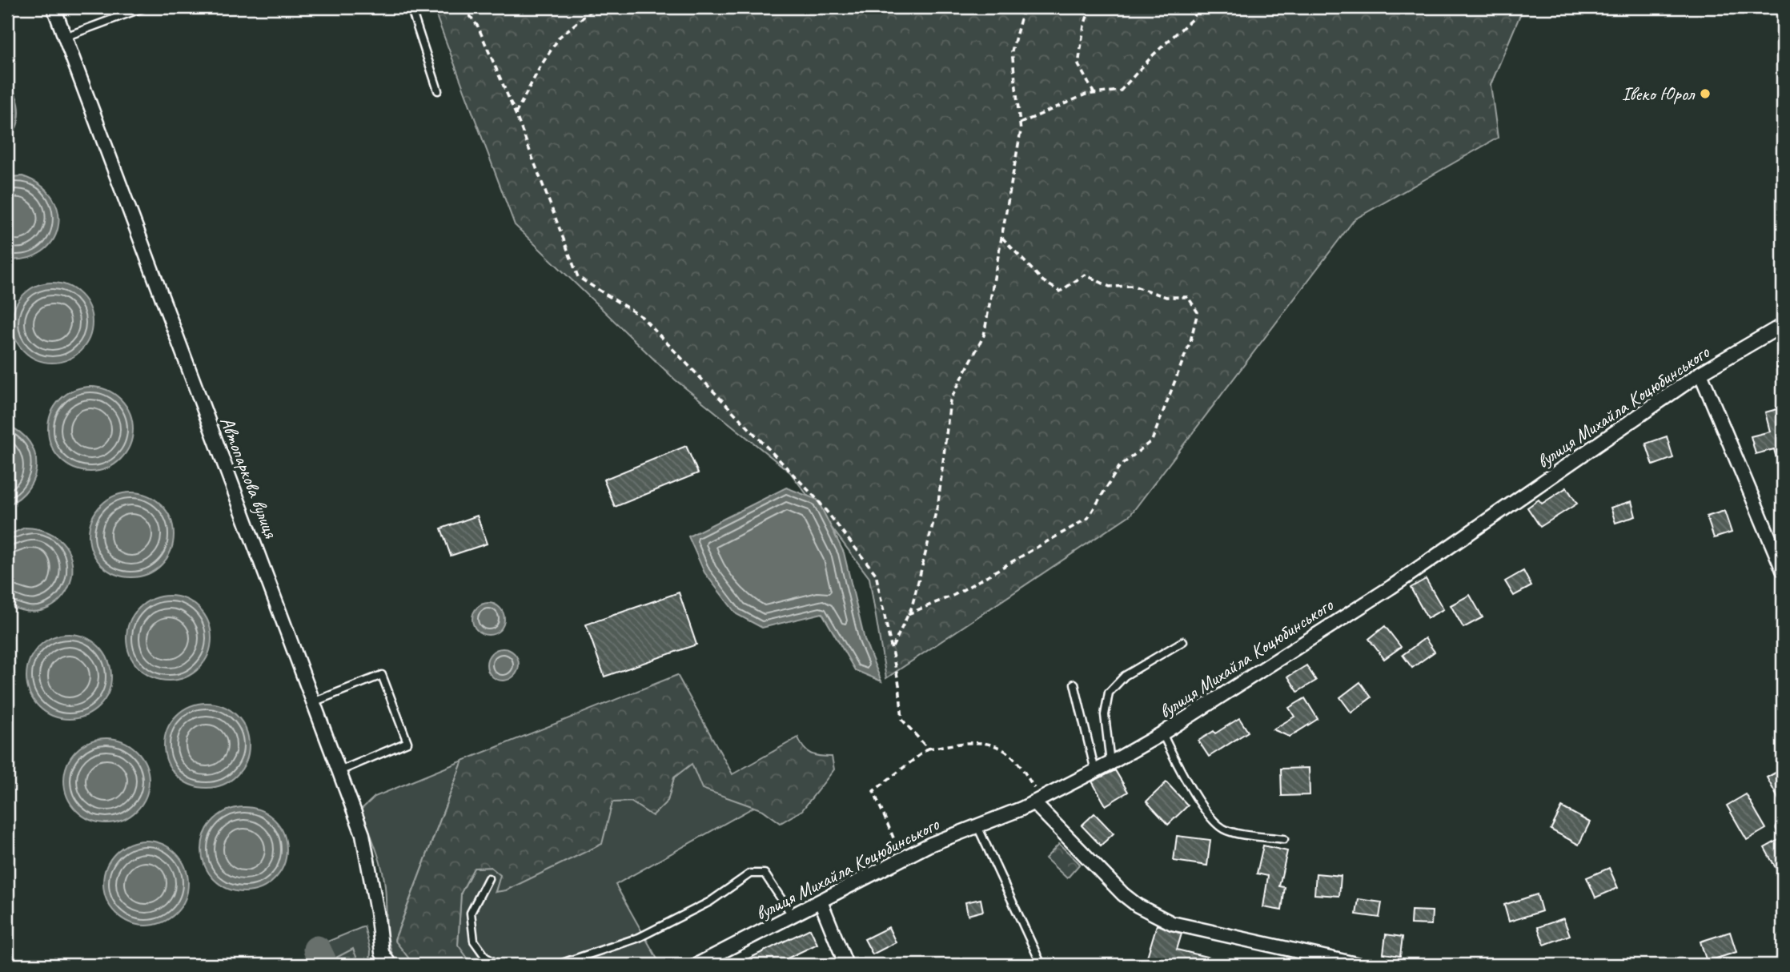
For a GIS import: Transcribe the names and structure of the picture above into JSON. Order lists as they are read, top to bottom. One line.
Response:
{"streets":{"street":["вулиця Михайла Коцюбинського","Автопаркова вулиця"]},"places":["Івеко Юрол"]}
